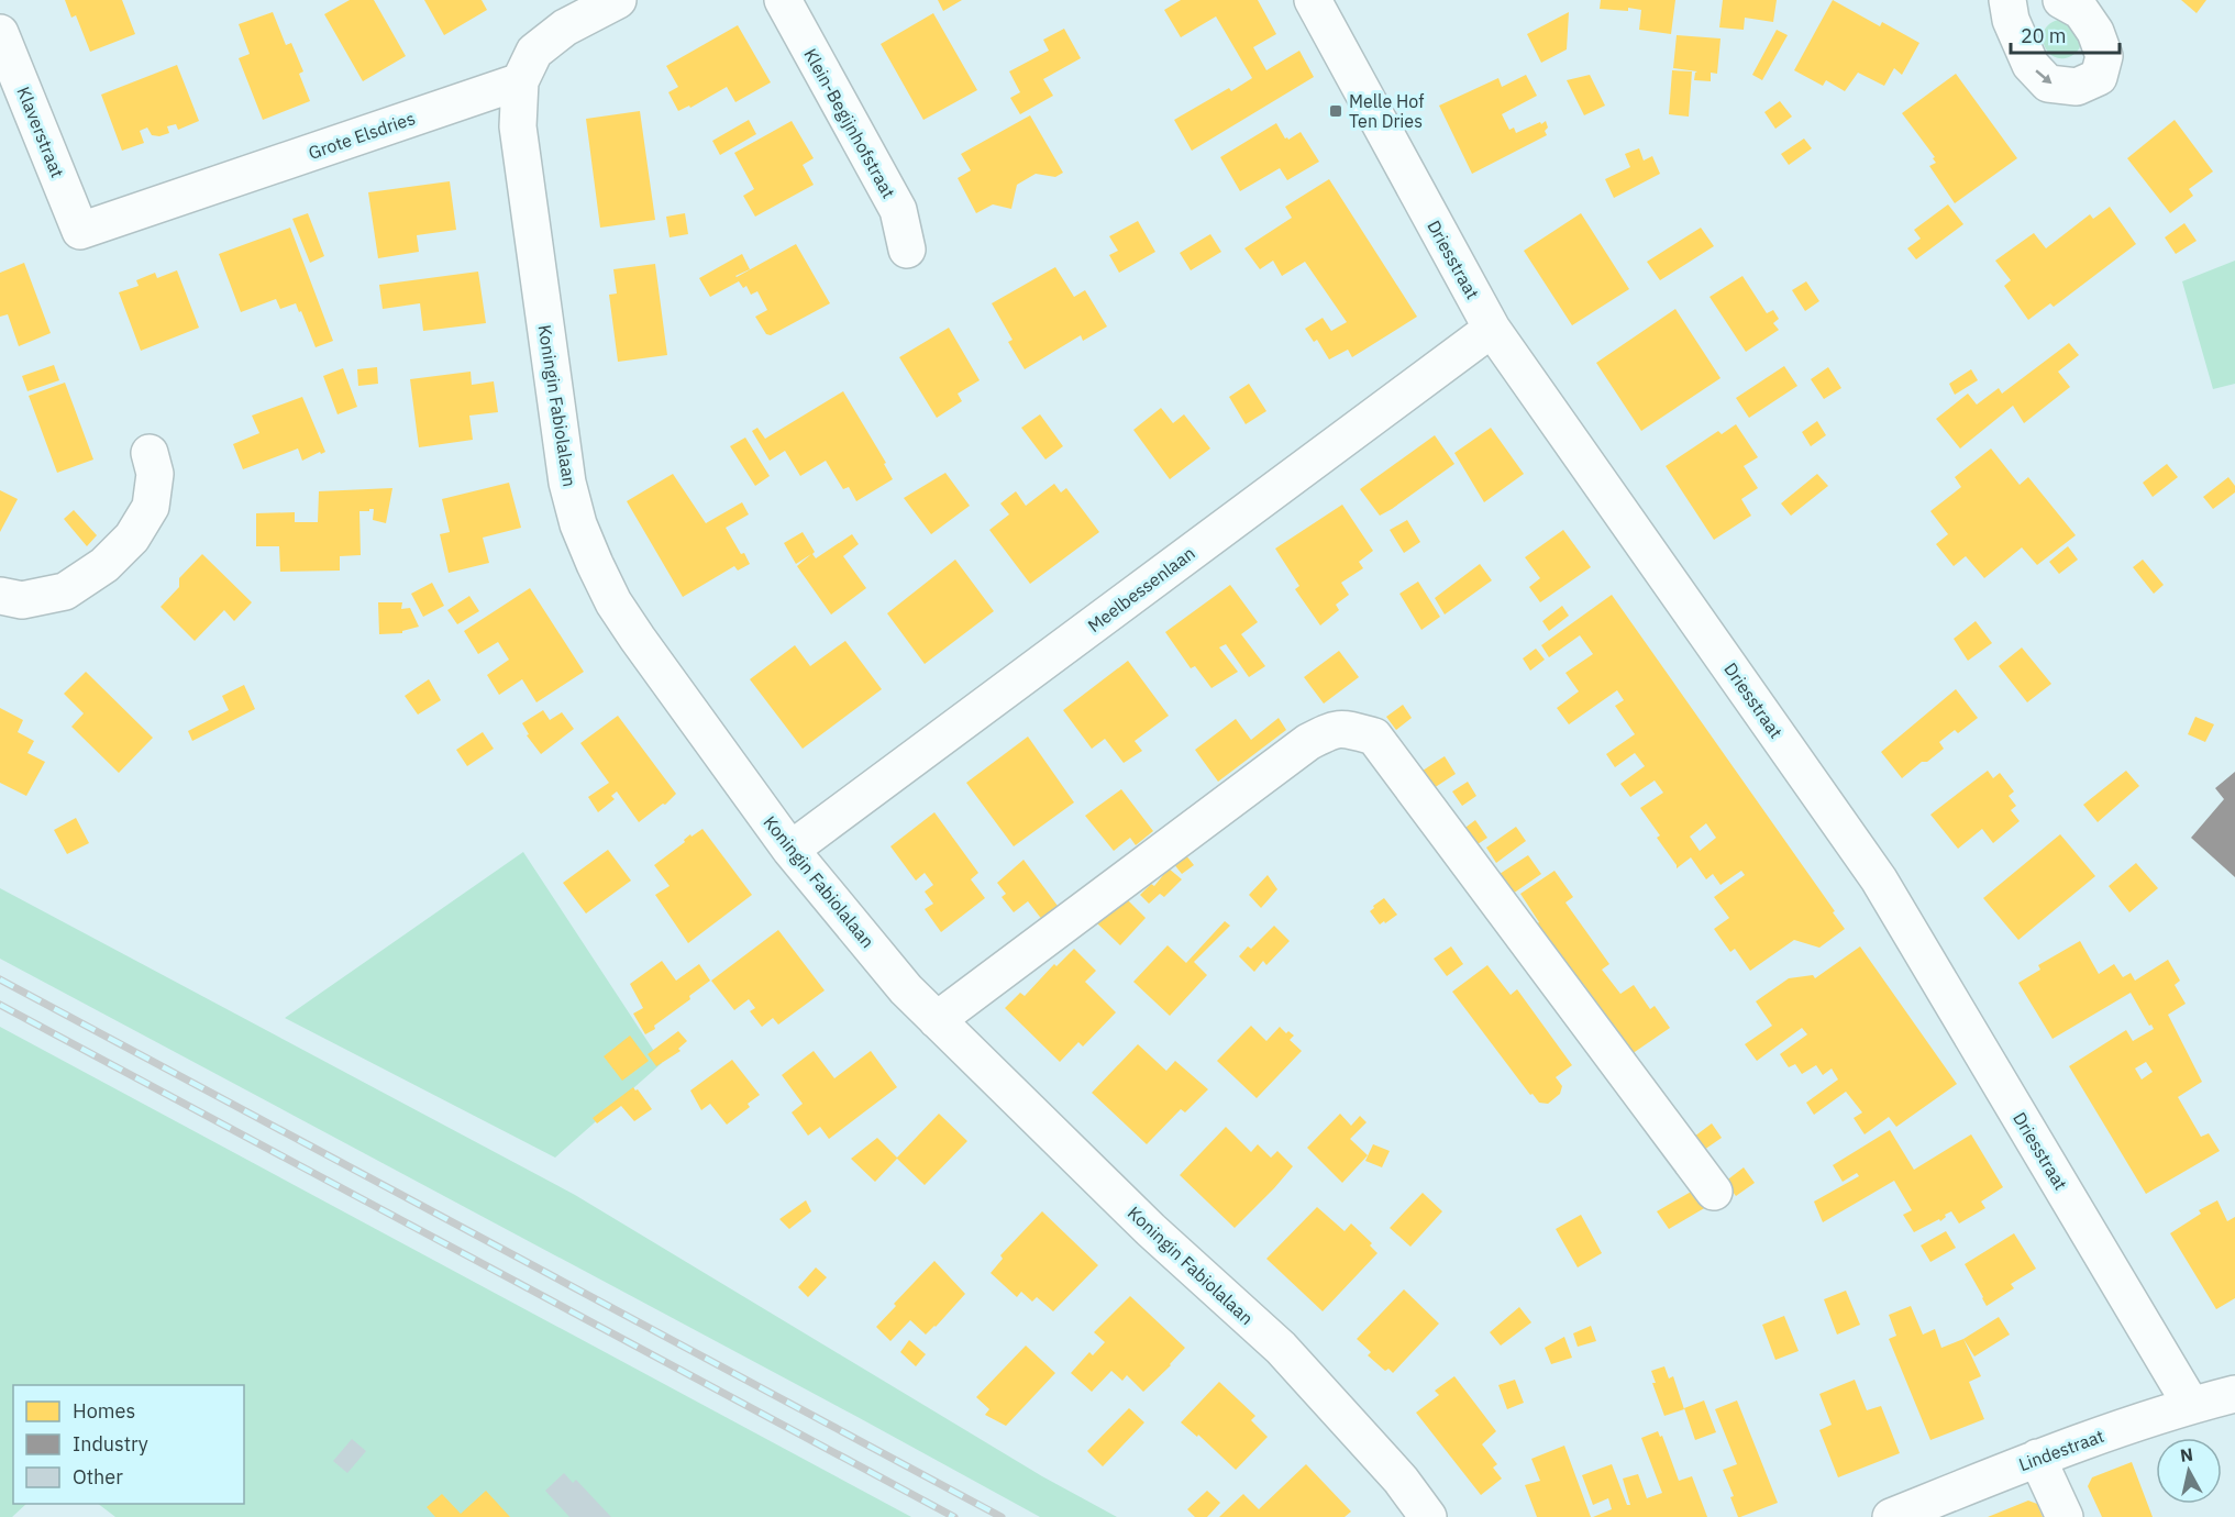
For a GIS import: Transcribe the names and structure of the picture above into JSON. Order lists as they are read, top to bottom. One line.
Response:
{"streets":{"street":["Klein-Begijnhofstraat","Klaverstraat","Grote Elsdries","Driesstraat","Koningin Fabiolalaan","Meelbessenlaan","Lindestraat"]},"crossings":[["Klaverstraat","Grote Elsdries"],["Grote Elsdries","Koningin Fabiolalaan"],["Driesstraat","Meelbessenlaan"],["Driesstraat","Lindestraat"],["Koningin Fabiolalaan","Meelbessenlaan"]],"places":{"transit":["Melle Hof Ten Dries"]},"legend":["Homes","Industry","Other"],"scale_bar":"20 m","north":"top"}
